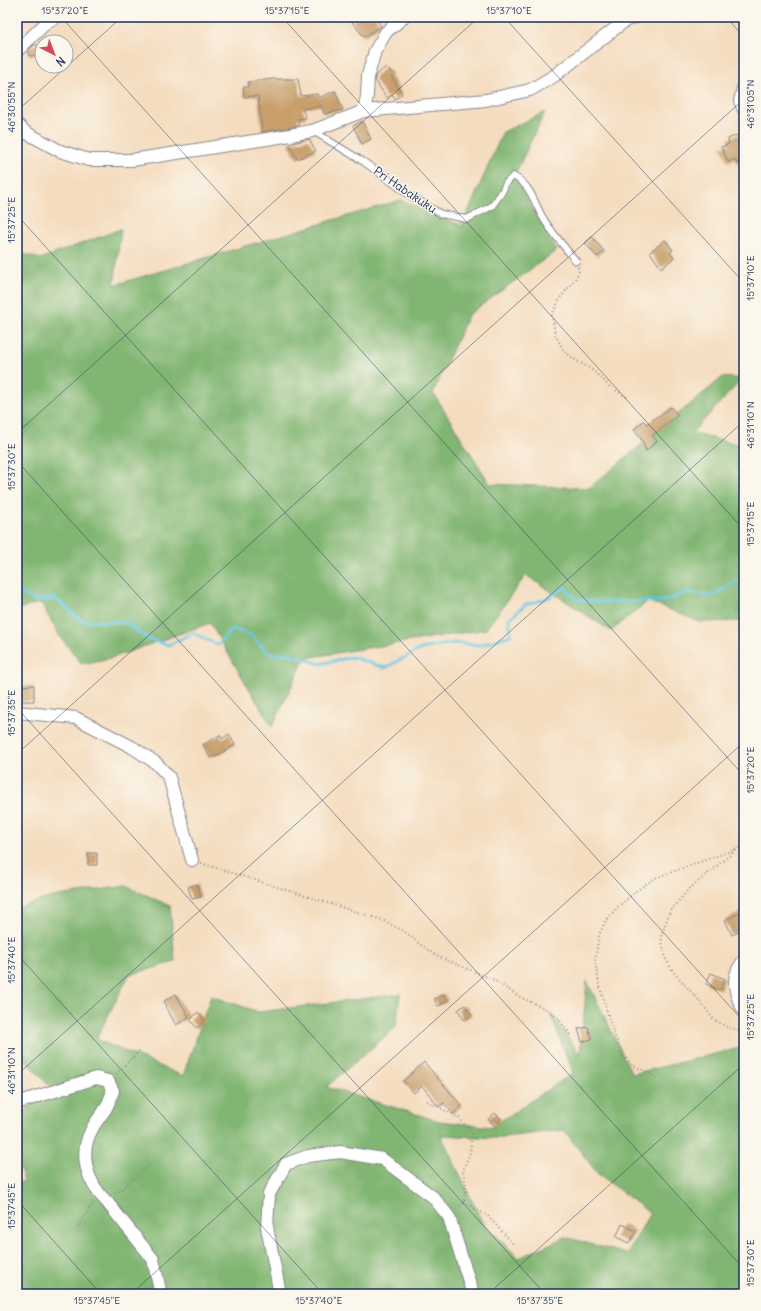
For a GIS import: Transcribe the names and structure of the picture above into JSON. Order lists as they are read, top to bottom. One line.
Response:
{"streets":{"lane":["Pri Habakuku"]},"north":"bottom right","coordinates":["15°37'20\"E","15°37'15\"E","15°37'10\"E","46°31'05\"N","46°30'55\"N","15°37'25\"E","46°31'10\"N","15°37'30\"E","15°37'35\"E","15°37'40\"E","15°37'45\"E"]}
